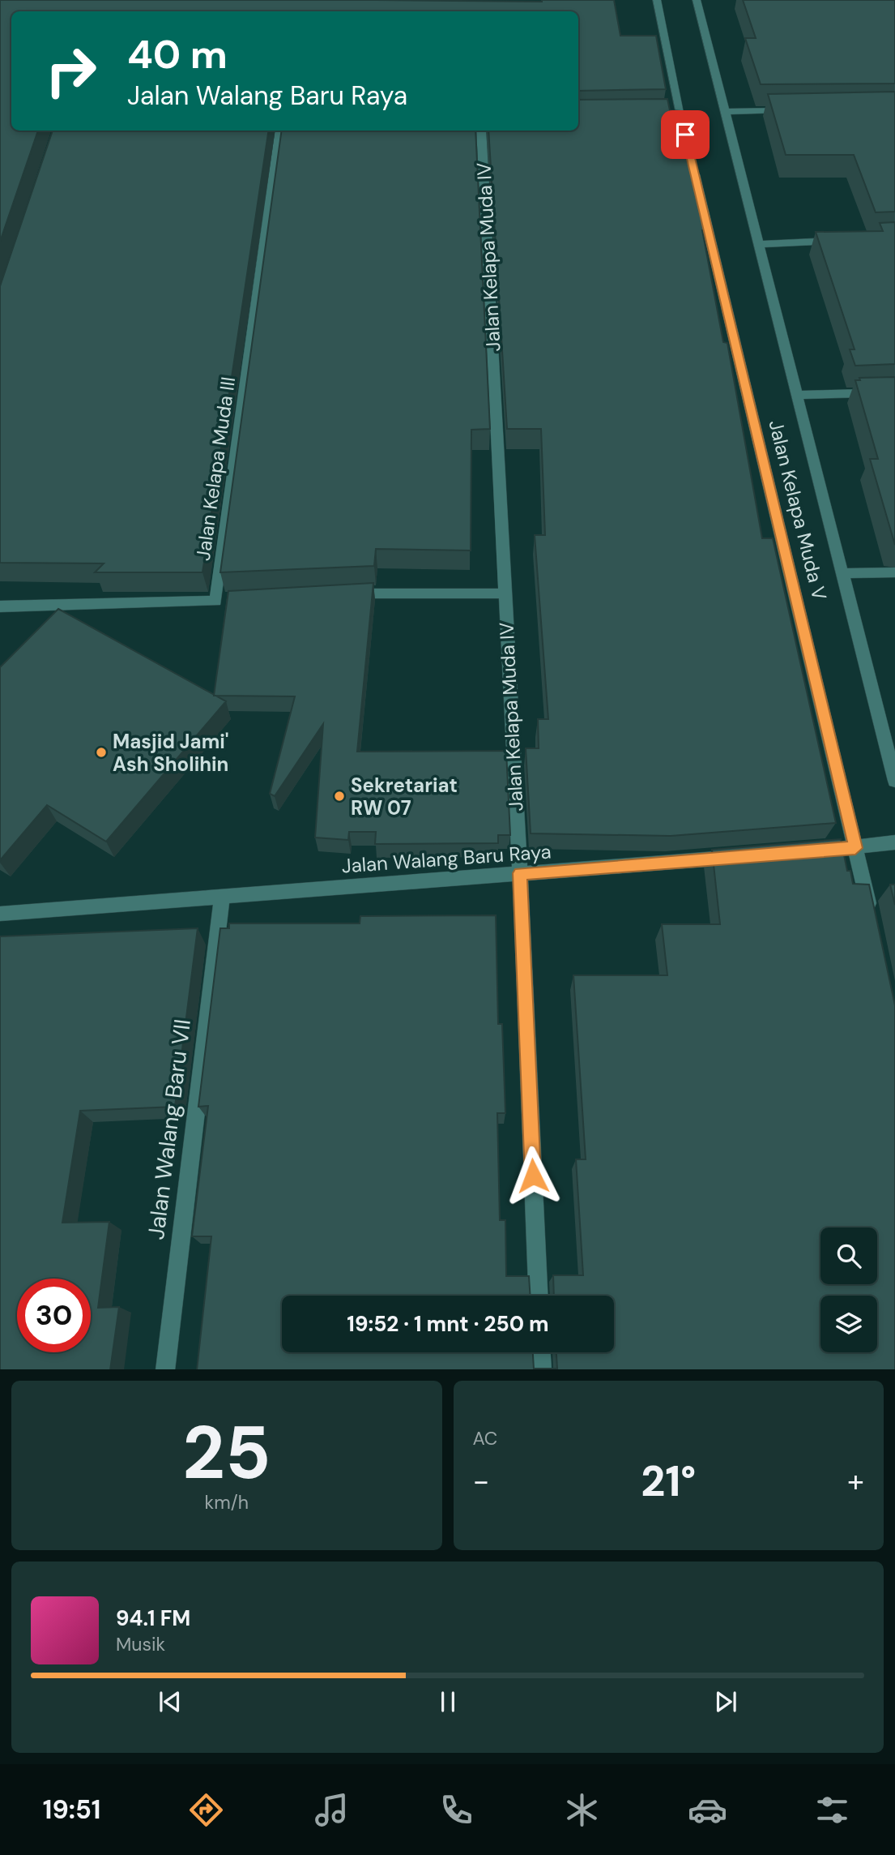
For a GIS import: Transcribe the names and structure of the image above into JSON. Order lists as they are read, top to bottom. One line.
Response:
{"streets":{"street":["Jalan Kelapa Muda IV","Jalan Kelapa Muda III","Jalan Kelapa Muda V","Jalan Walang Baru Raya","Jalan Walang Baru VII"]},"crossings":[["Jalan Kelapa Muda IV","Jalan Walang Baru Raya"],["Jalan Walang Baru Raya","Jalan Walang Baru VII"]],"places":["Masjid Jami' Ash Sholihin","Sekretariat RW 07"],"page":{"turn":["40 m","Jalan Walang Baru Raya"],"limit":"30","trip":"19:52 · 1 mnt · 250 m","tile":[["25","km/h"],"AC"],"heat":["−","21°","+"],"song":["94.1 FM","Musik"],"tabs":"19:51"}}
